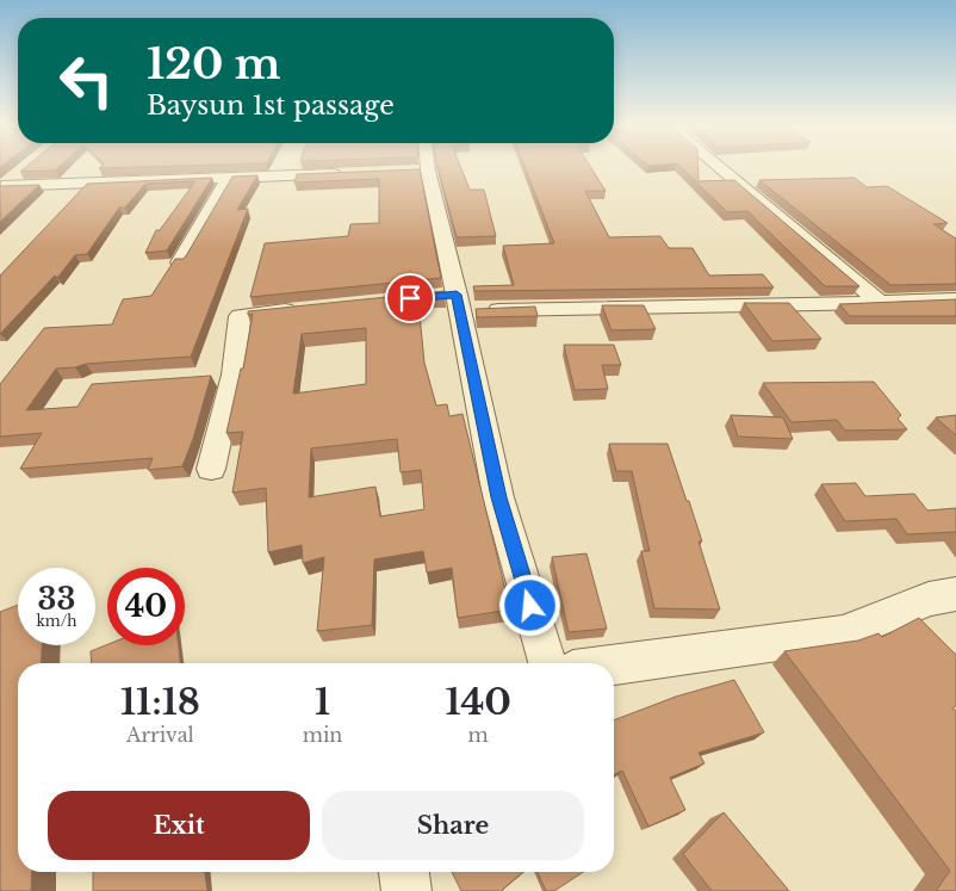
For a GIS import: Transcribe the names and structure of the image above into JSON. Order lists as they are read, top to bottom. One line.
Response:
{"page":{"turn":["120 m","Baysun 1st passage"],"speed":"33 km/h","limit":"40","eta":["11:18","Arrival","1","min","140","m"],"buttons":["Exit","Share"]}}
